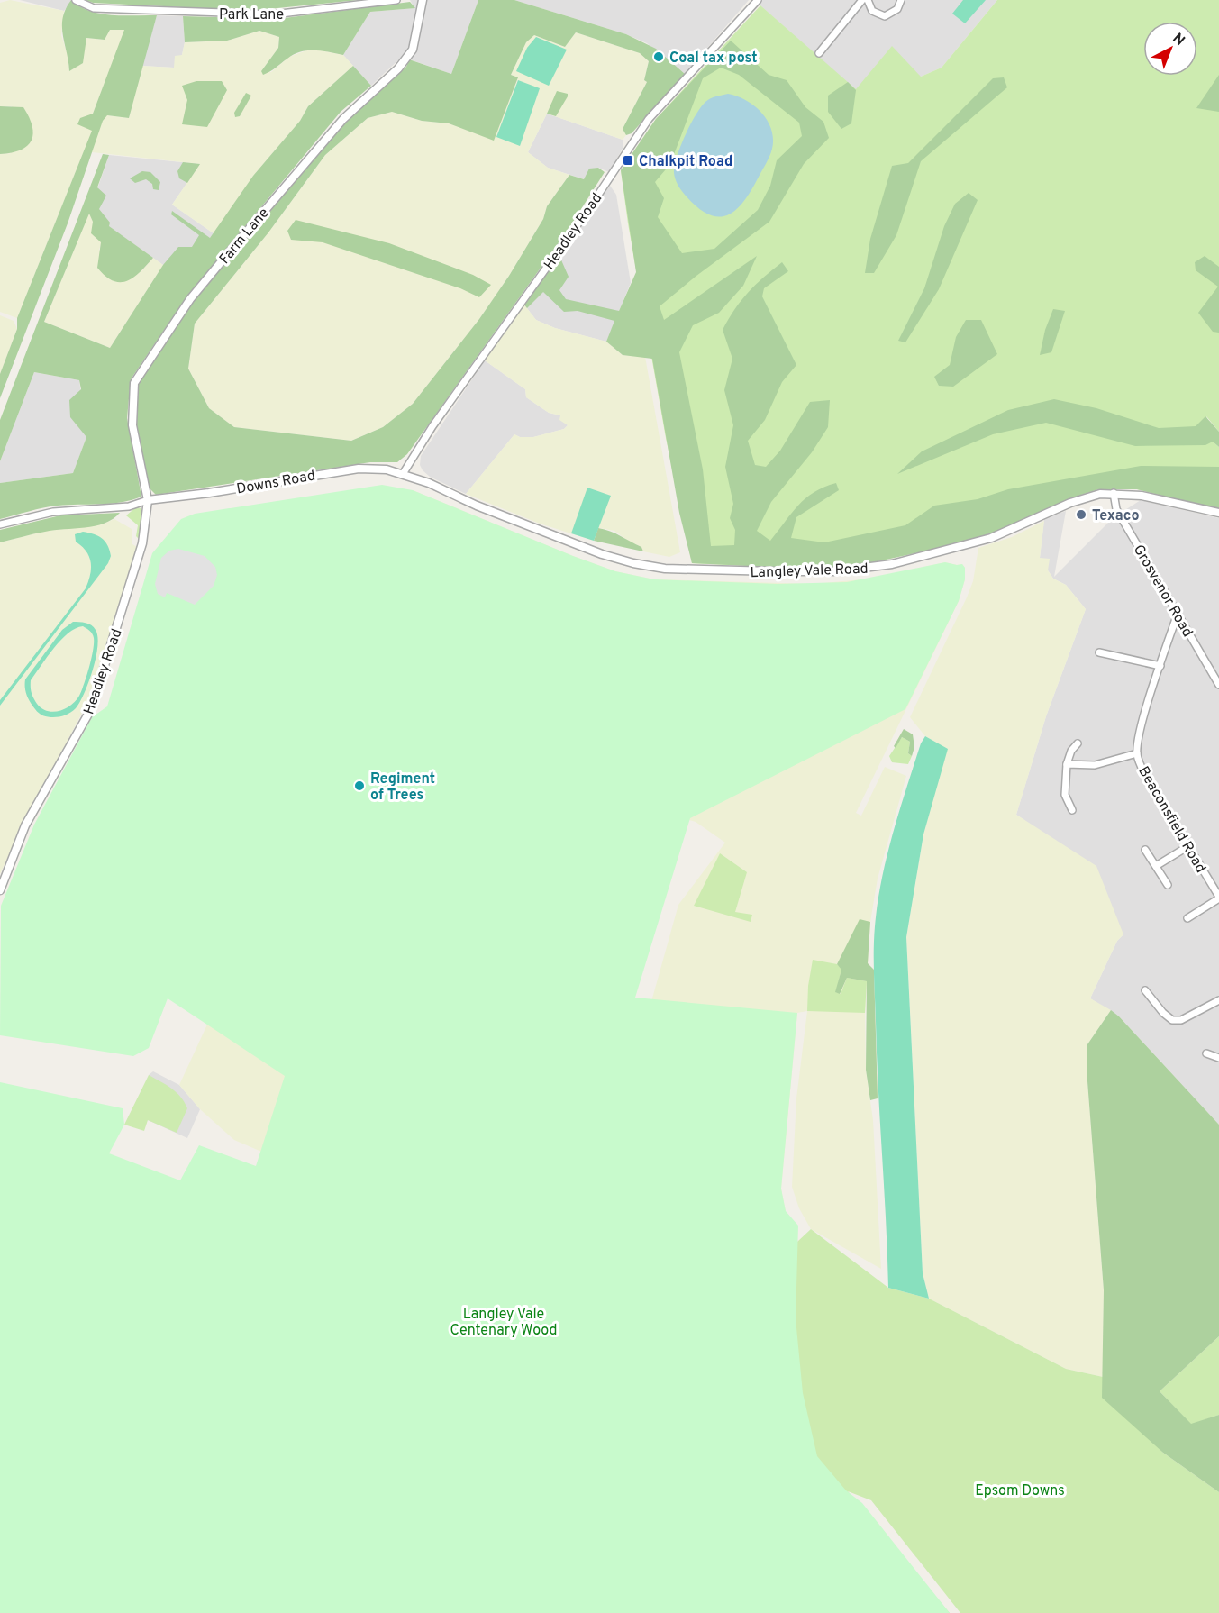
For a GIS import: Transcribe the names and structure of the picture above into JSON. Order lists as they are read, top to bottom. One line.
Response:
{"streets":{"street":["Park Lane","Headley Road","Farm Lane","Downs Road","Langley Vale Road","Grosvenor Road","Beaconsfield Road"]},"crossings":[["Headley Road","Farm Lane"],["Headley Road","Downs Road"],["Headley Road","Langley Vale Road"],["Farm Lane","Downs Road"],["Downs Road","Langley Vale Road"],["Langley Vale Road","Grosvenor Road"],["Grosvenor Road","Beaconsfield Road"]],"parks":["Langley Vale Centenary Wood","Epsom Downs"],"places":{"other":["Coal tax post","Texaco","Regiment of Trees"],"transit":["Chalkpit Road"]},"north":"top right"}
